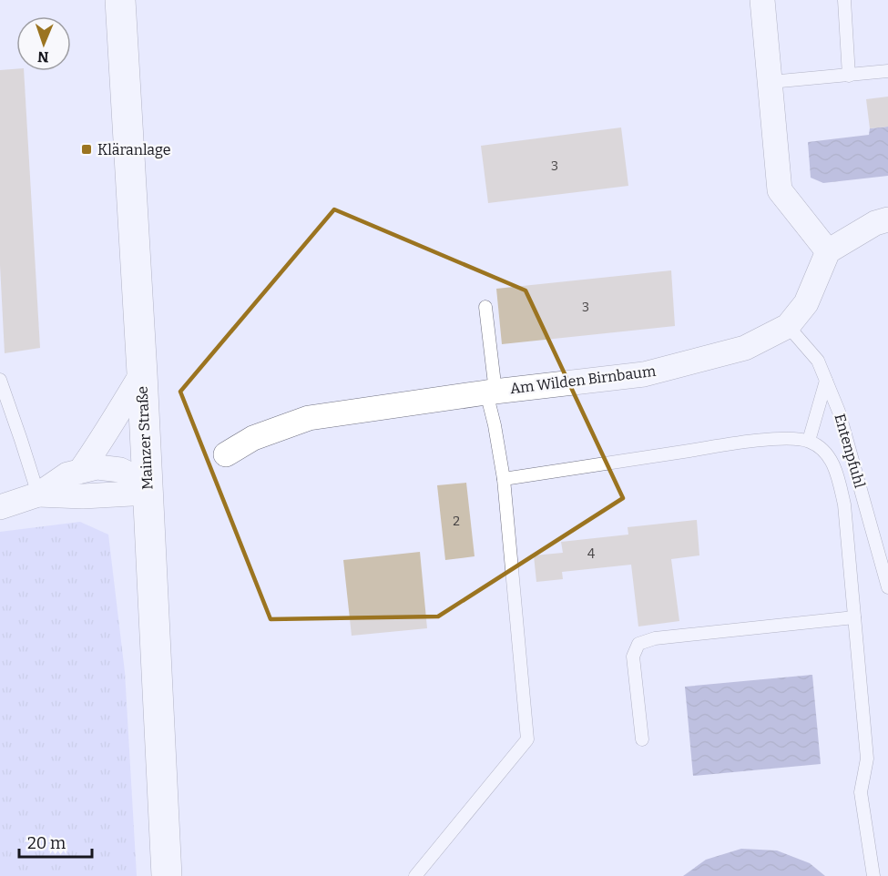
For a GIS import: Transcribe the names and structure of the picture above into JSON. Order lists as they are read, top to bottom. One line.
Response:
{"streets":{"main road":["Mainzer Straße"],"street":["Am Wilden Birnbaum"],"lane":["Entenpfuhl"]},"crossings":[["Am Wilden Birnbaum","Entenpfuhl"]],"places":{"transit":["Kläranlage"]},"house_numbers":["3","3","2","4"],"scale_bar":"20 m","north":"bottom"}
